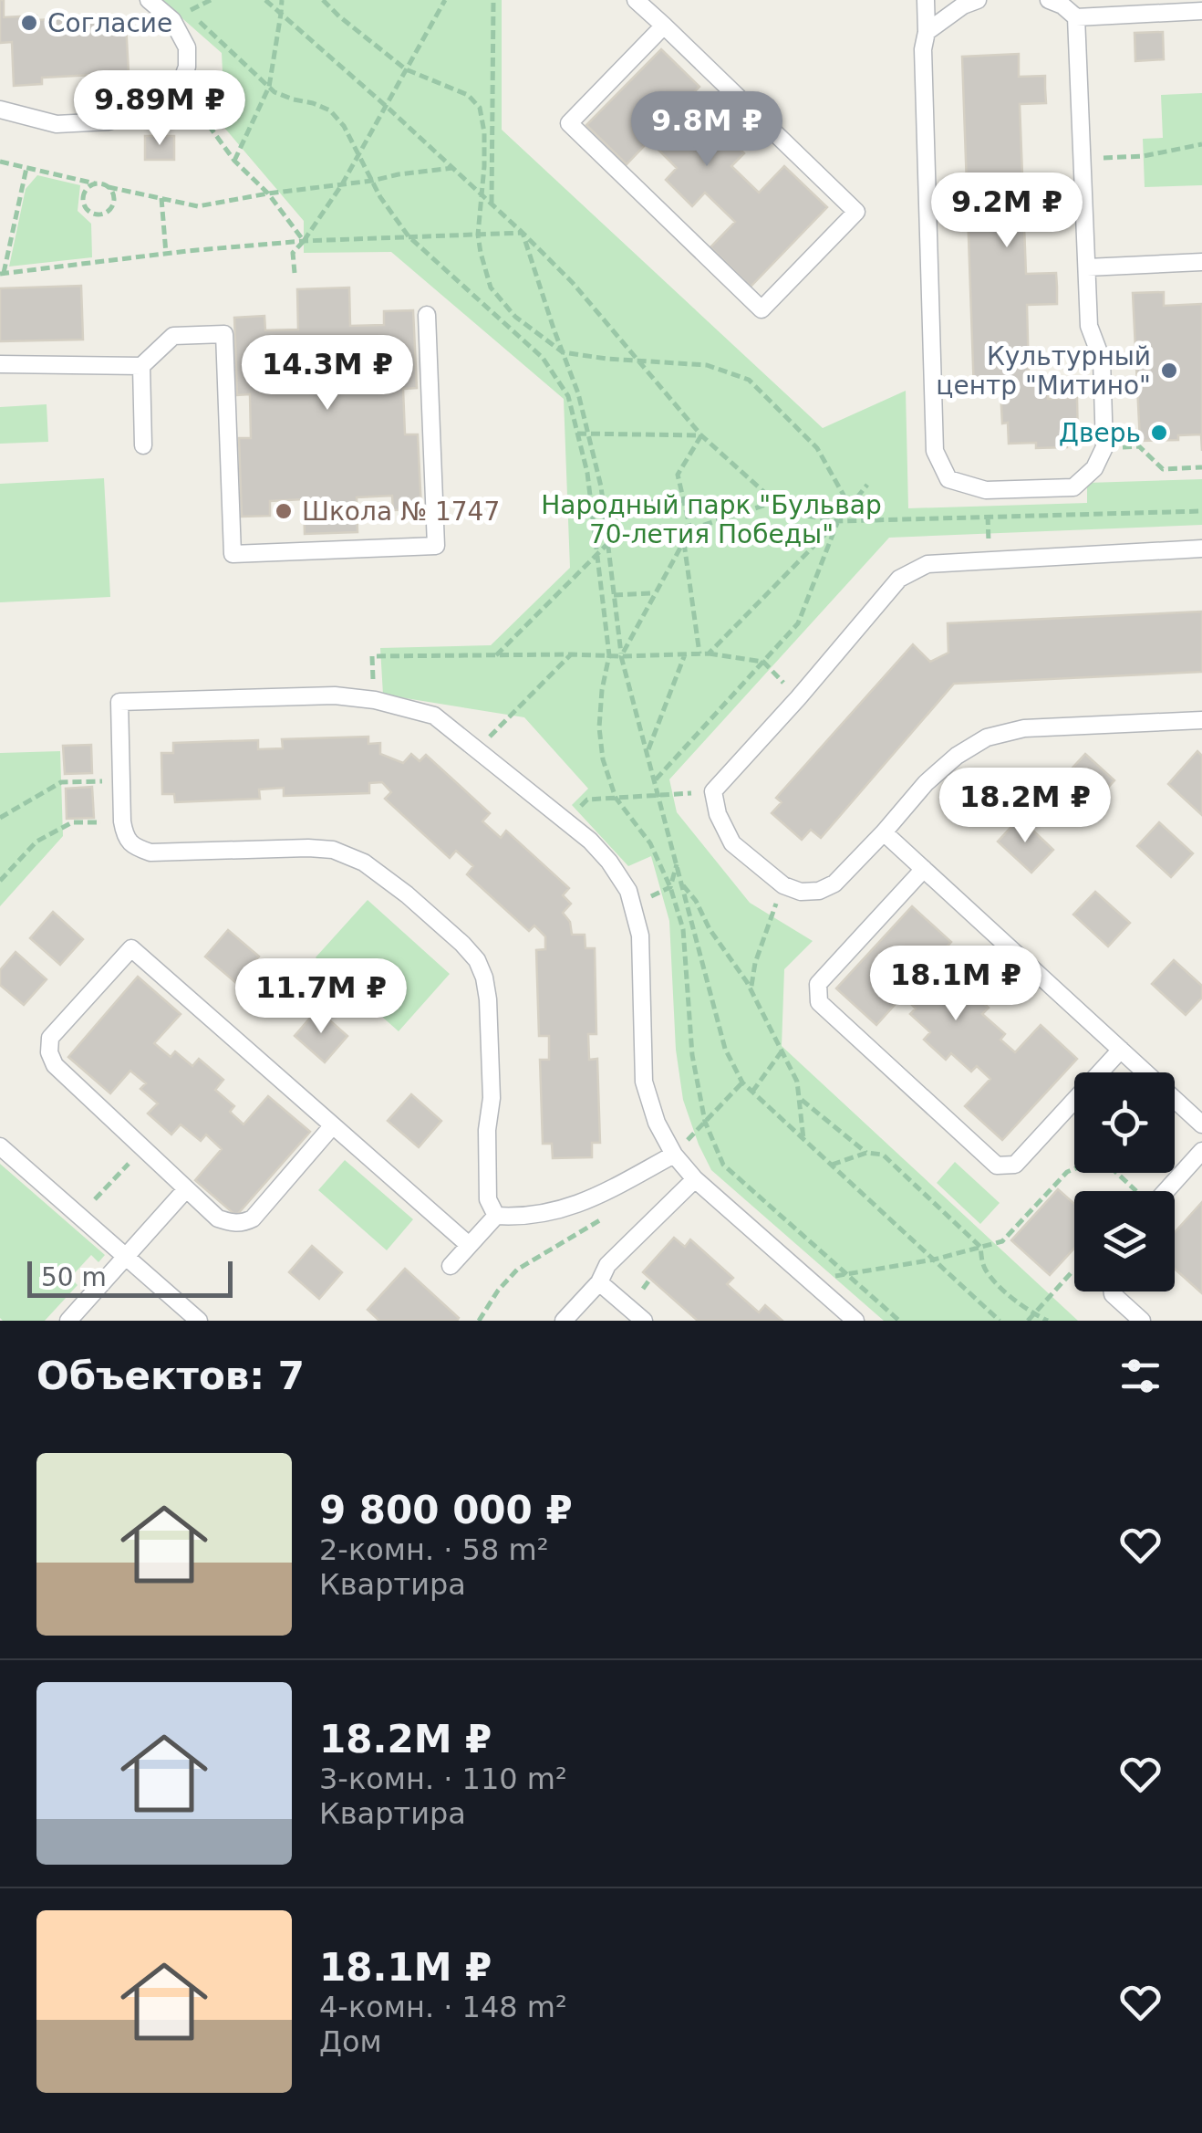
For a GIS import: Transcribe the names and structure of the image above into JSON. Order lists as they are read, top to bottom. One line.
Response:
{"parks":["Народный парк \"Бульвар 70-летия Победы\""],"places":["Согласие","Культурный центр \"Митино\"","Дверь","Школа № 1747"],"scale_bar":"50 m","page":{"price":["9.89M ₽","9.8M ₽","9.2M ₽","14.3M ₽","18.2M ₽","18.1M ₽","11.7M ₽"],"scale":"50 m","heading":"Объектов: 7","list":[{"name":"9 800 000 ₽","note":"2-комн. · 58 m² · Квартира"},{"name":"18.2M ₽","note":"3-комн. · 110 m² · Квартира"},{"name":"18.1M ₽","note":"4-комн. · 148 m² · Дом"}]}}
